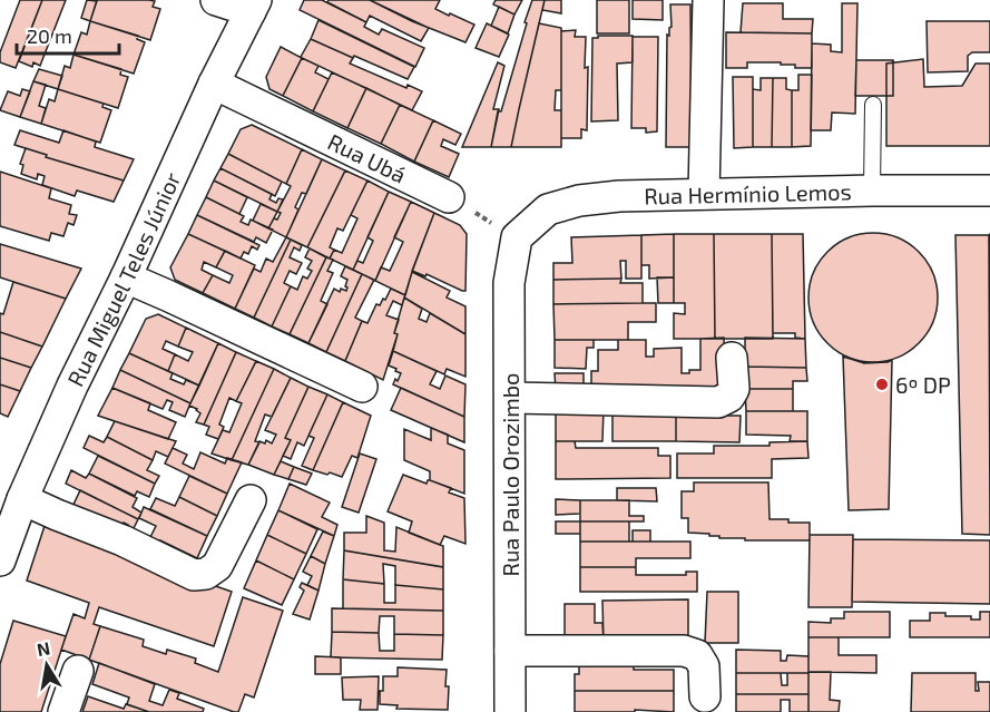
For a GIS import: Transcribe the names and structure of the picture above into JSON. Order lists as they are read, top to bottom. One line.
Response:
{"streets":{"street":["Rua Ubá","Rua Hermínio Lemos","Rua Miguel Teles Júnior","Rua Paulo Orozimbo"]},"crossings":[["Rua Ubá","Rua Miguel Teles Júnior"],["Rua Hermínio Lemos","Rua Paulo Orozimbo"]],"places":["6º DP"],"scale_bar":"20 m","north":"top"}
